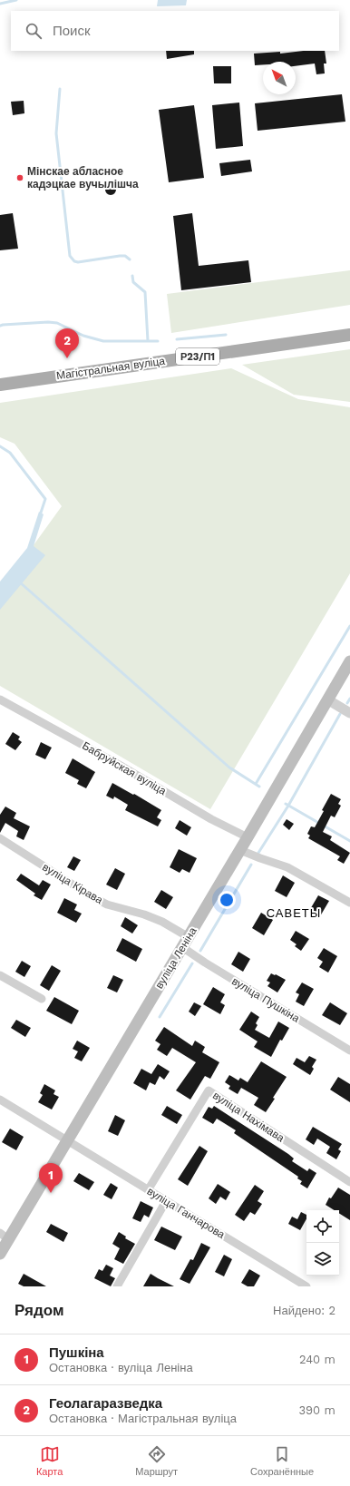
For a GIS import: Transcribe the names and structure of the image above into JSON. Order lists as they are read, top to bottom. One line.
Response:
{"streets":{"main road":["Р23/П1","Магістральная вуліца","вуліца Леніна"],"street":["Бабруйская вуліца","вуліца Кірава","вуліца Пушкіна","вуліца Нахімава","вуліца Ганчарова"]},"crossings":[["Бабруйская вуліца","вуліца Леніна"],["вуліца Кірава","вуліца Леніна"],["вуліца Кірава","вуліца Пушкіна"],["вуліца Леніна","вуліца Пушкіна"],["вуліца Леніна","вуліца Ганчарова"],["вуліца Нахімава","вуліца Ганчарова"]],"districts":["САВЕТЫ"],"places":["Мінскае абласное кадэцкае вучылішча"],"north":"top left","page":{"search":"Поиск","pins":["2","1"],"heading":["Рядом","Найдено: 2"],"list":[{"mark":"1","name":"Пушкіна","note":"Остановка · вуліца Леніна","value":"240 m"},{"mark":"2","name":"Геолагаразведка","note":"Остановка · Магістральная вуліца","value":"390 m"}],"nav":["Карта","Маршрут","Сохранённые"]}}
